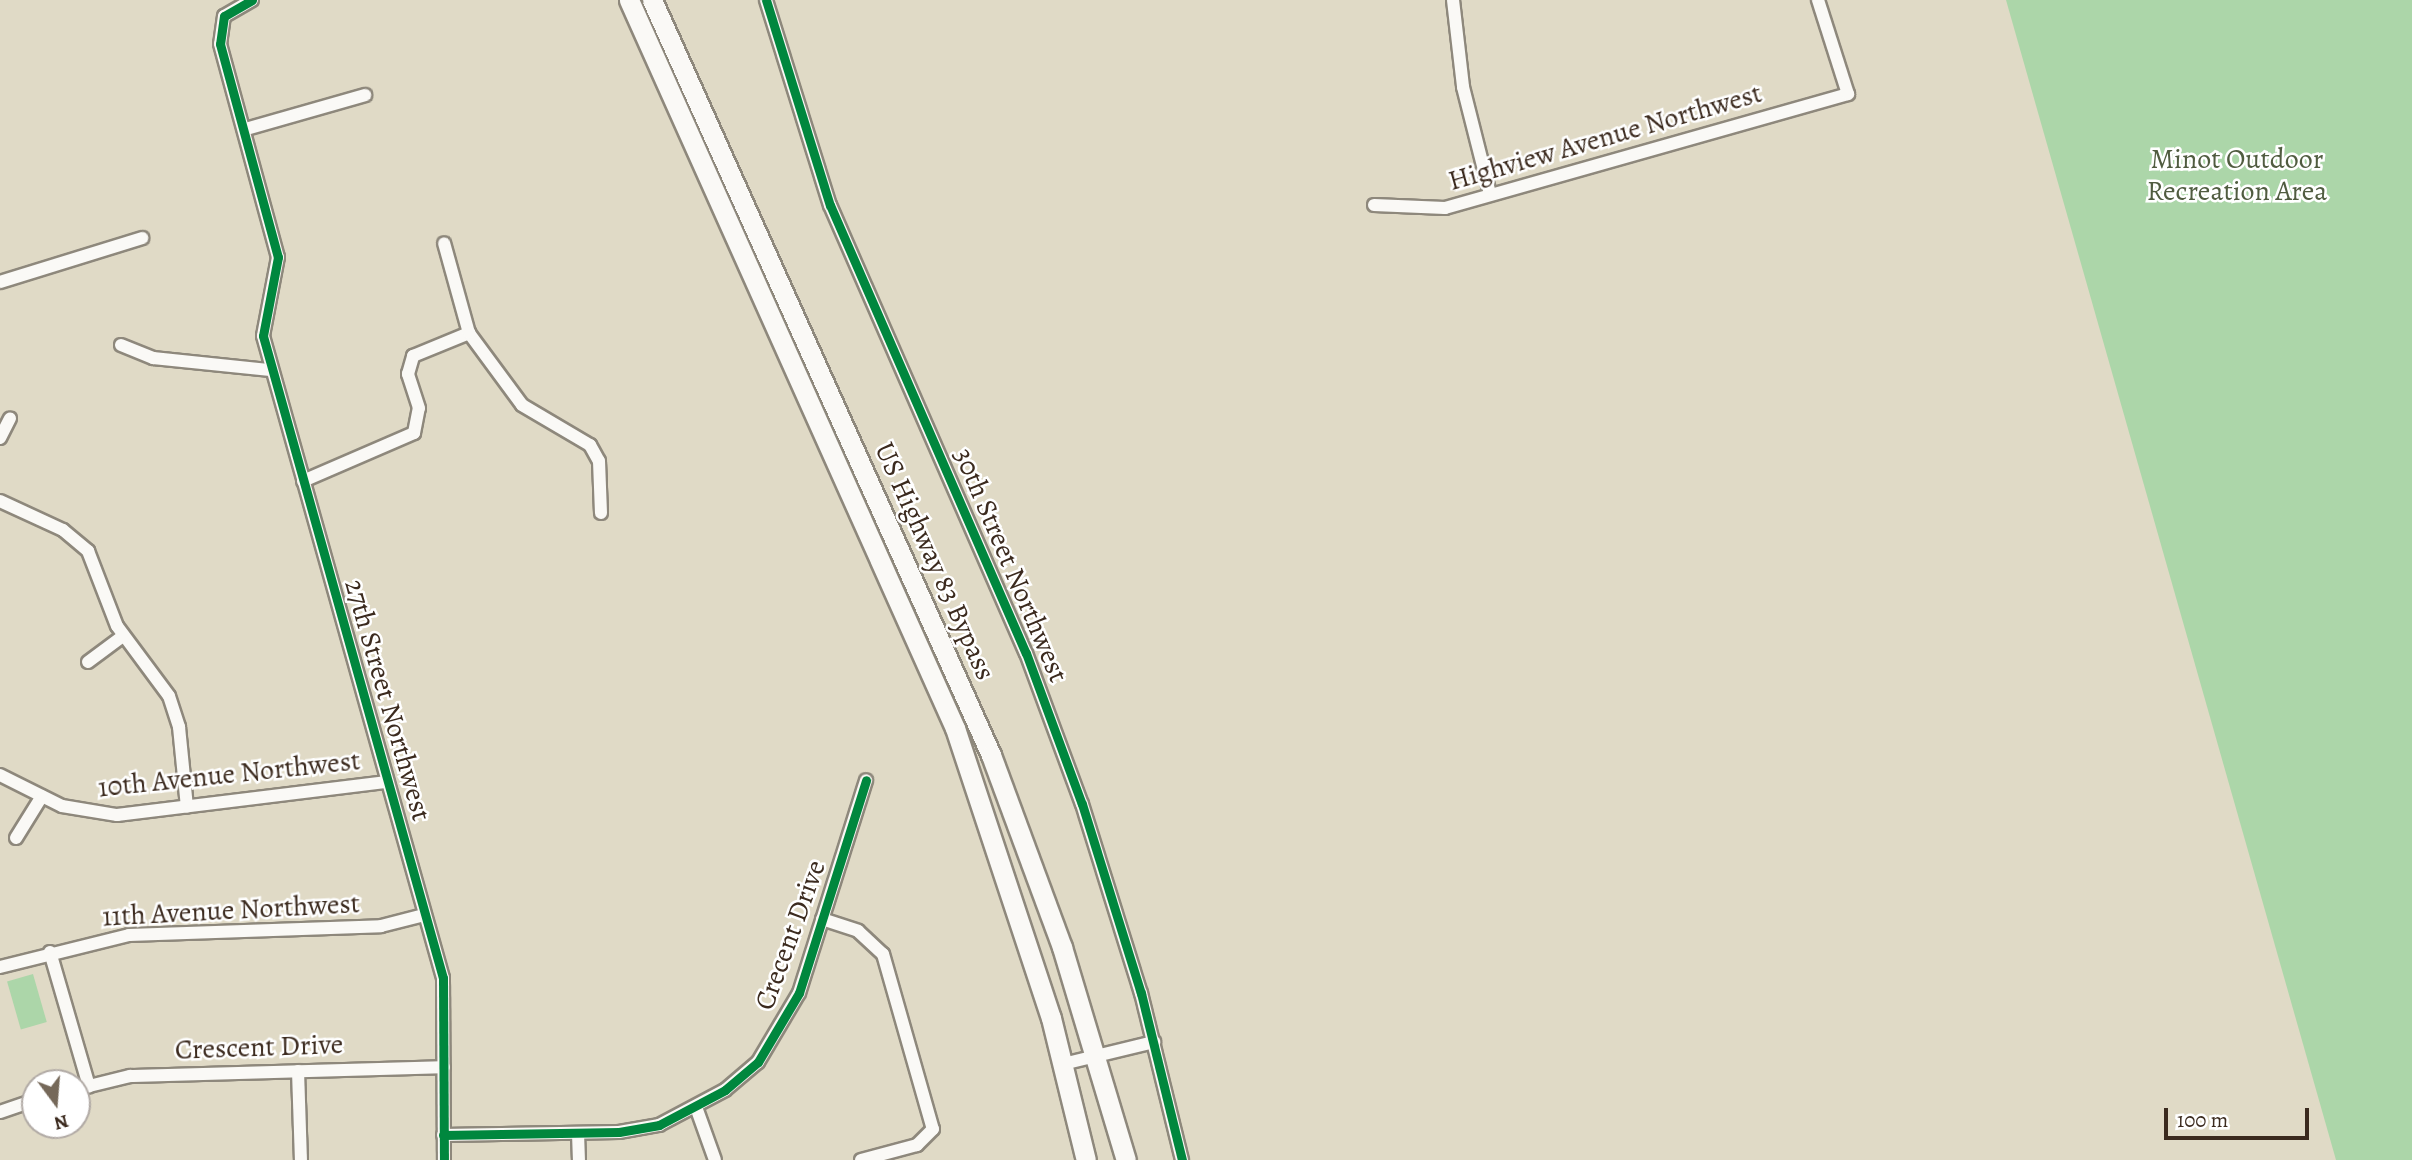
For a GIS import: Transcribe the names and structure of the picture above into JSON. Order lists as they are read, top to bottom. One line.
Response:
{"streets":{"highway":["US Highway 83 Bypass"],"street":["Highview Avenue Northwest","30th Street Northwest","27th Street Northwest","10th Avenue Northwest","11th Avenue Northwest","Crecent Drive","Crescent Drive"]},"crossings":[["27th Street Northwest","10th Avenue Northwest"],["27th Street Northwest","11th Avenue Northwest"],["27th Street Northwest","Crecent Drive"],["27th Street Northwest","Crescent Drive"]],"parks":["Minot Outdoor Recreation Area"],"scale_bar":"100 m","north":"bottom"}
